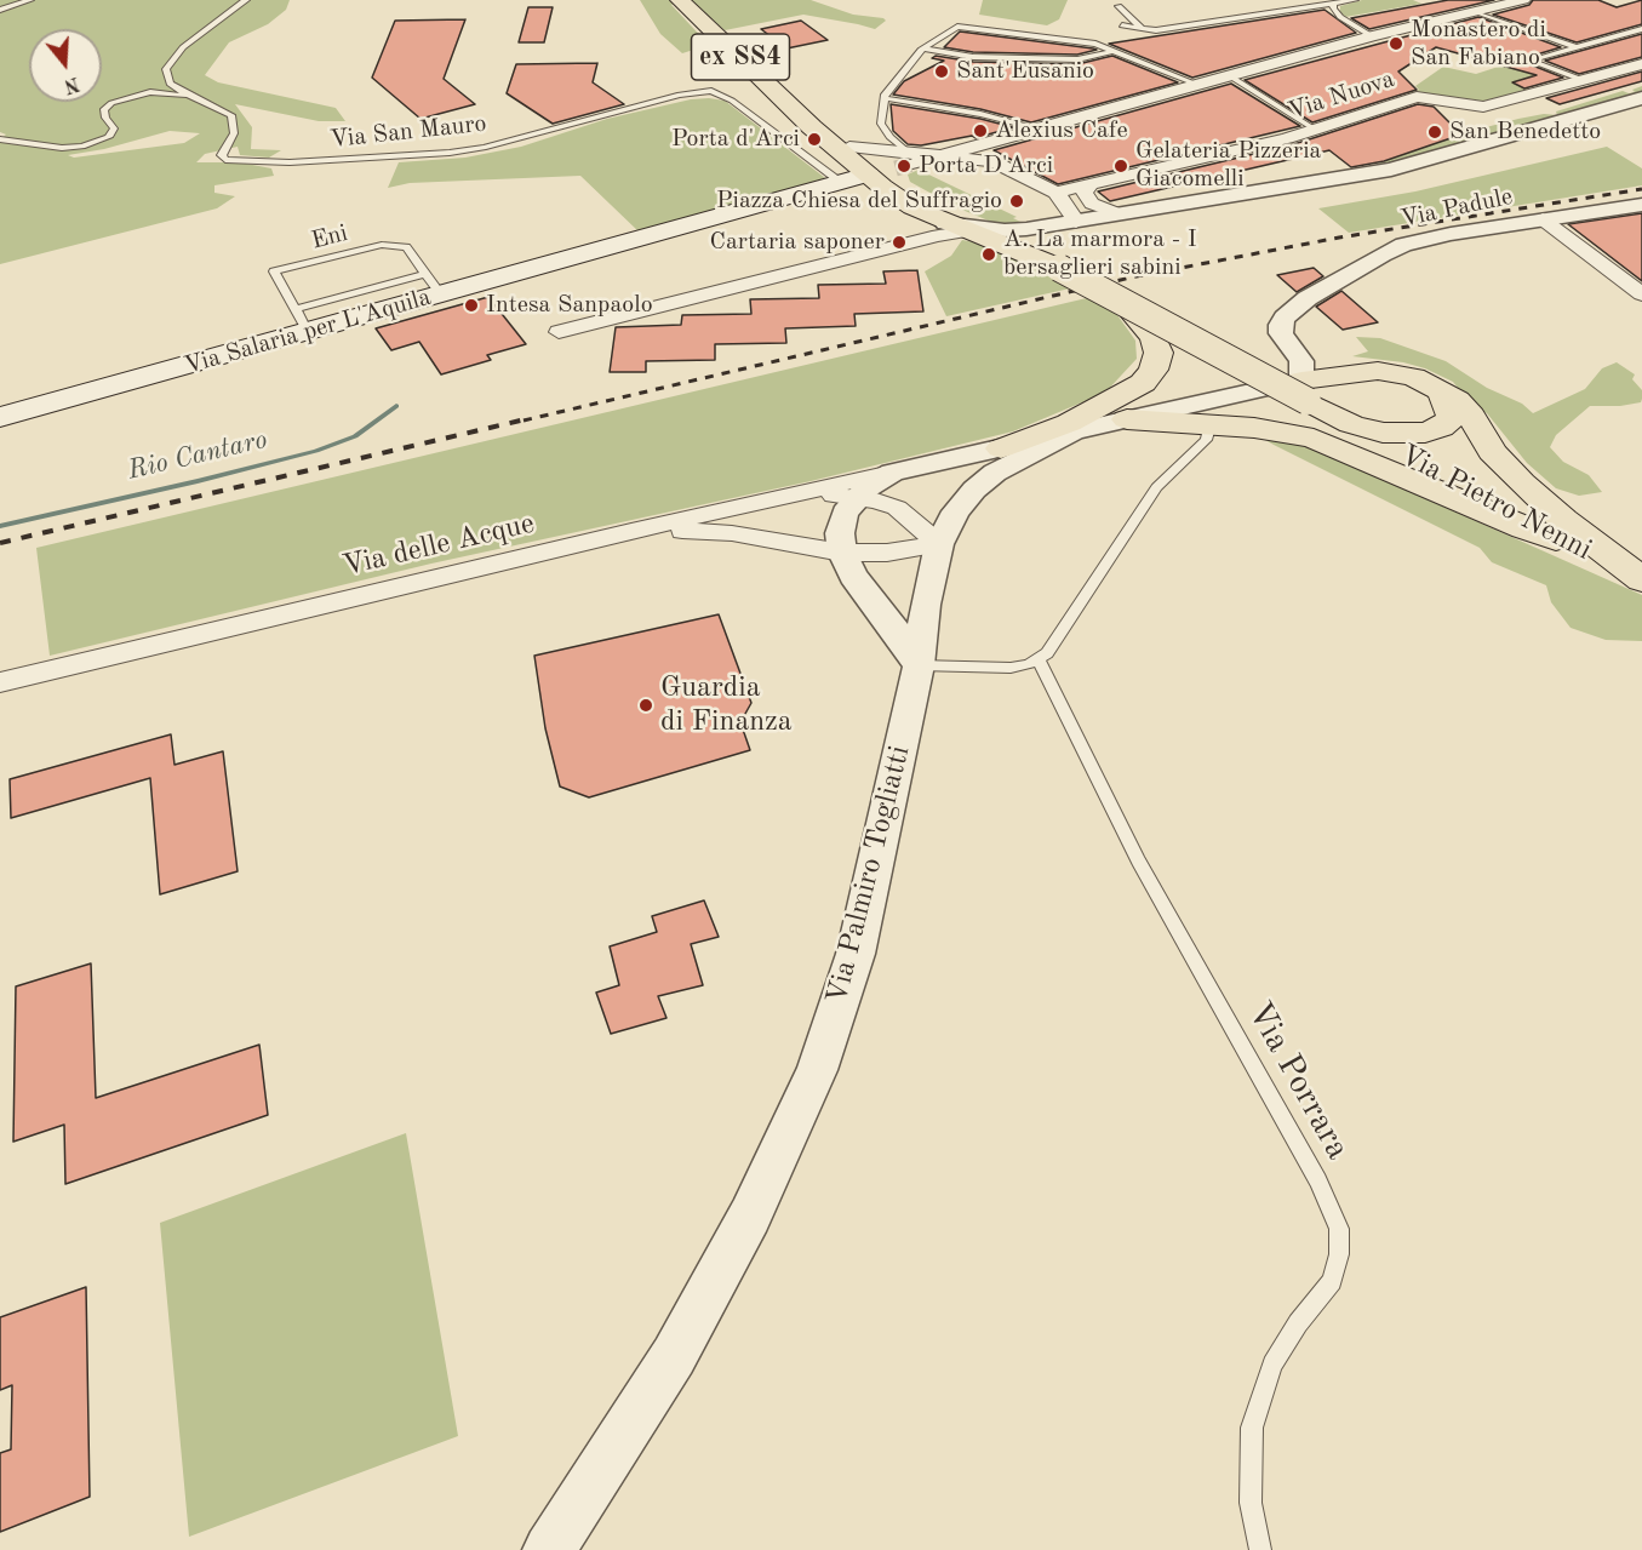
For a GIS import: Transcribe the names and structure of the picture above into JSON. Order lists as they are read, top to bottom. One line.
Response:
{"streets":{"main road":["ex SS4","Via Salaria per L'Aquila","Via Pietro Nenni"],"street":["Via Nuova","Via Padule","Via delle Acque","Via Palmiro Togliatti"],"lane":["Via San Mauro","Eni","Via Porrara"]},"crossings":[["ex SS4","Via Salaria per L'Aquila"],["Via San Mauro","Via Salaria per L'Aquila"],["Via Padule","Via Palmiro Togliatti"],["Eni","Via Salaria per L'Aquila"]],"water":["Rio Cantaro"],"places":["Monastero di San Fabiano","Sant'Eusanio","Alexius Cafe","San Benedetto","Porta d'Arci","Porta D'Arci","Gelateria Pizzeria Giacomelli","Piazza Chiesa del Suffragio","Cartaria saponer","A. La marmora - I bersaglieri sabini","Intesa Sanpaolo","Guardia di Finanza"],"north":"bottom"}
